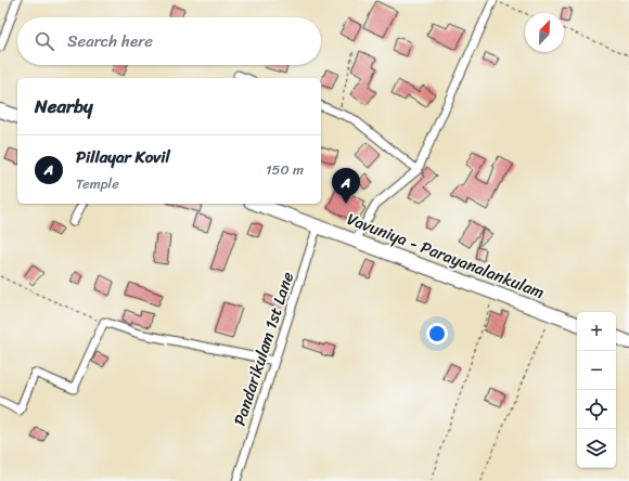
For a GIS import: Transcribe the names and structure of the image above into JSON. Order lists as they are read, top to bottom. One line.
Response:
{"streets":{"highway":["Vavuniya - Parayanalankulam"],"street":["Pandarikulam 1st Lane"]},"crossings":[["Vavuniya - Parayanalankulam","Pandarikulam 1st Lane"]],"north":"top right","page":{"search":"Search here","heading":"Nearby","list":[{"mark":"A","name":"Pillayar Kovil","note":"Temple","value":"150 m"}],"pins":"A","map_buttons":["+","−"]}}
